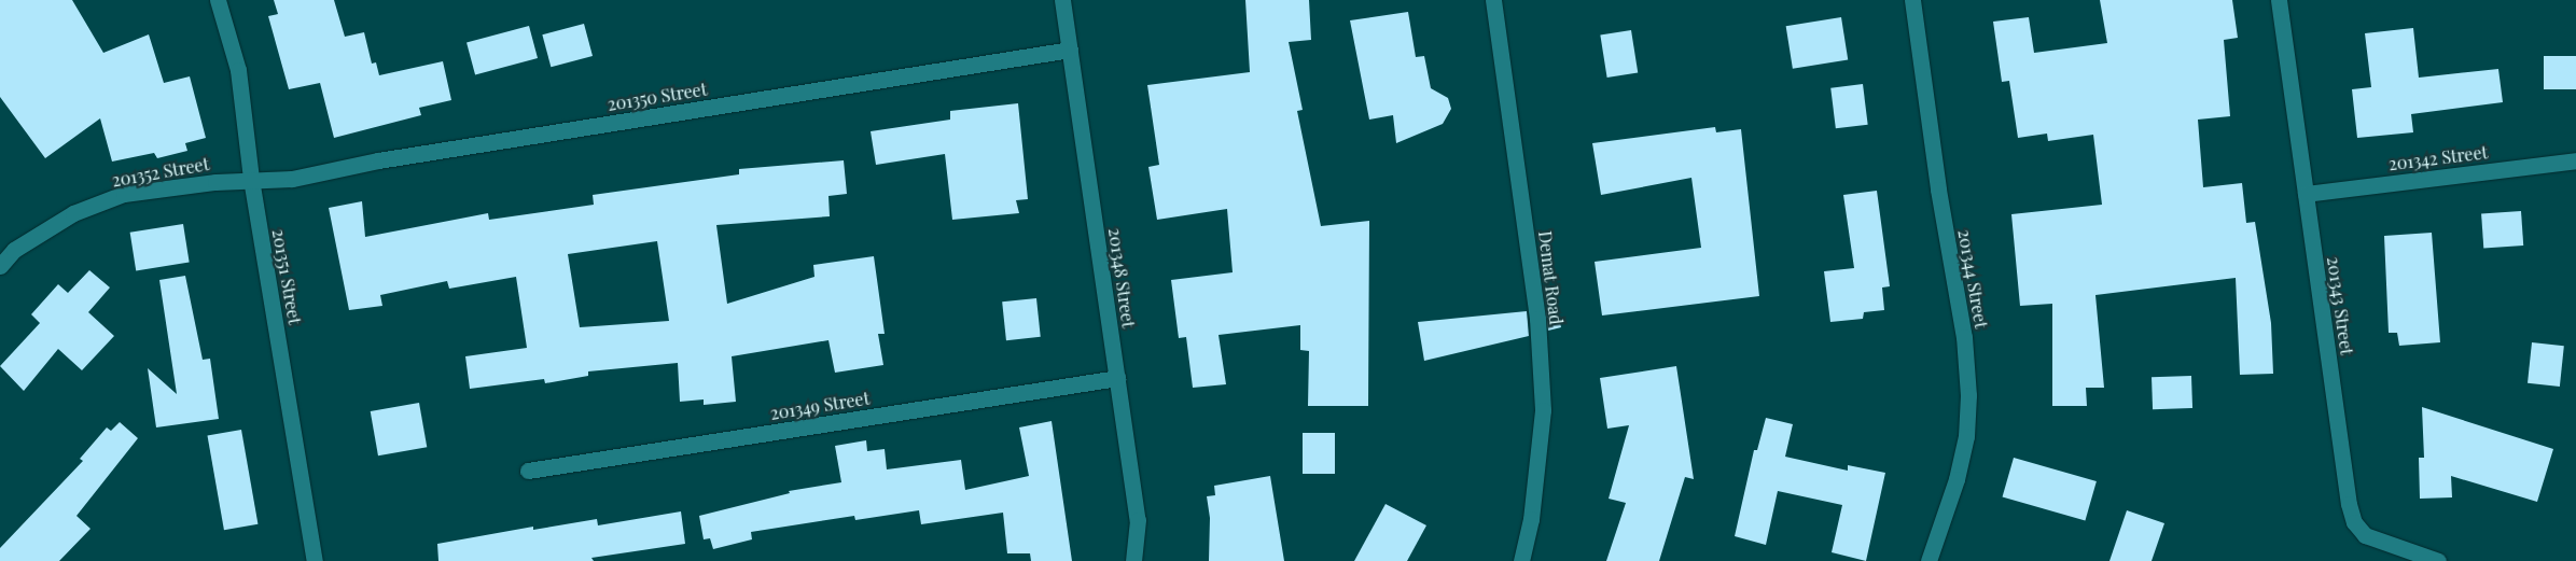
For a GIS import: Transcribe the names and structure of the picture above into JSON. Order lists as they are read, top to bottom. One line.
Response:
{"streets":{"street":["201350 Street","201342 Street","201352 Street","201351 Street","201348 Street","Demat Road","201344 Street","201343 Street","201349 Street"]},"crossings":[["201350 Street","201352 Street"],["201350 Street","201351 Street"],["201350 Street","201348 Street"],["201342 Street","201343 Street"],["201352 Street","201351 Street"],["201348 Street","201349 Street"]]}
